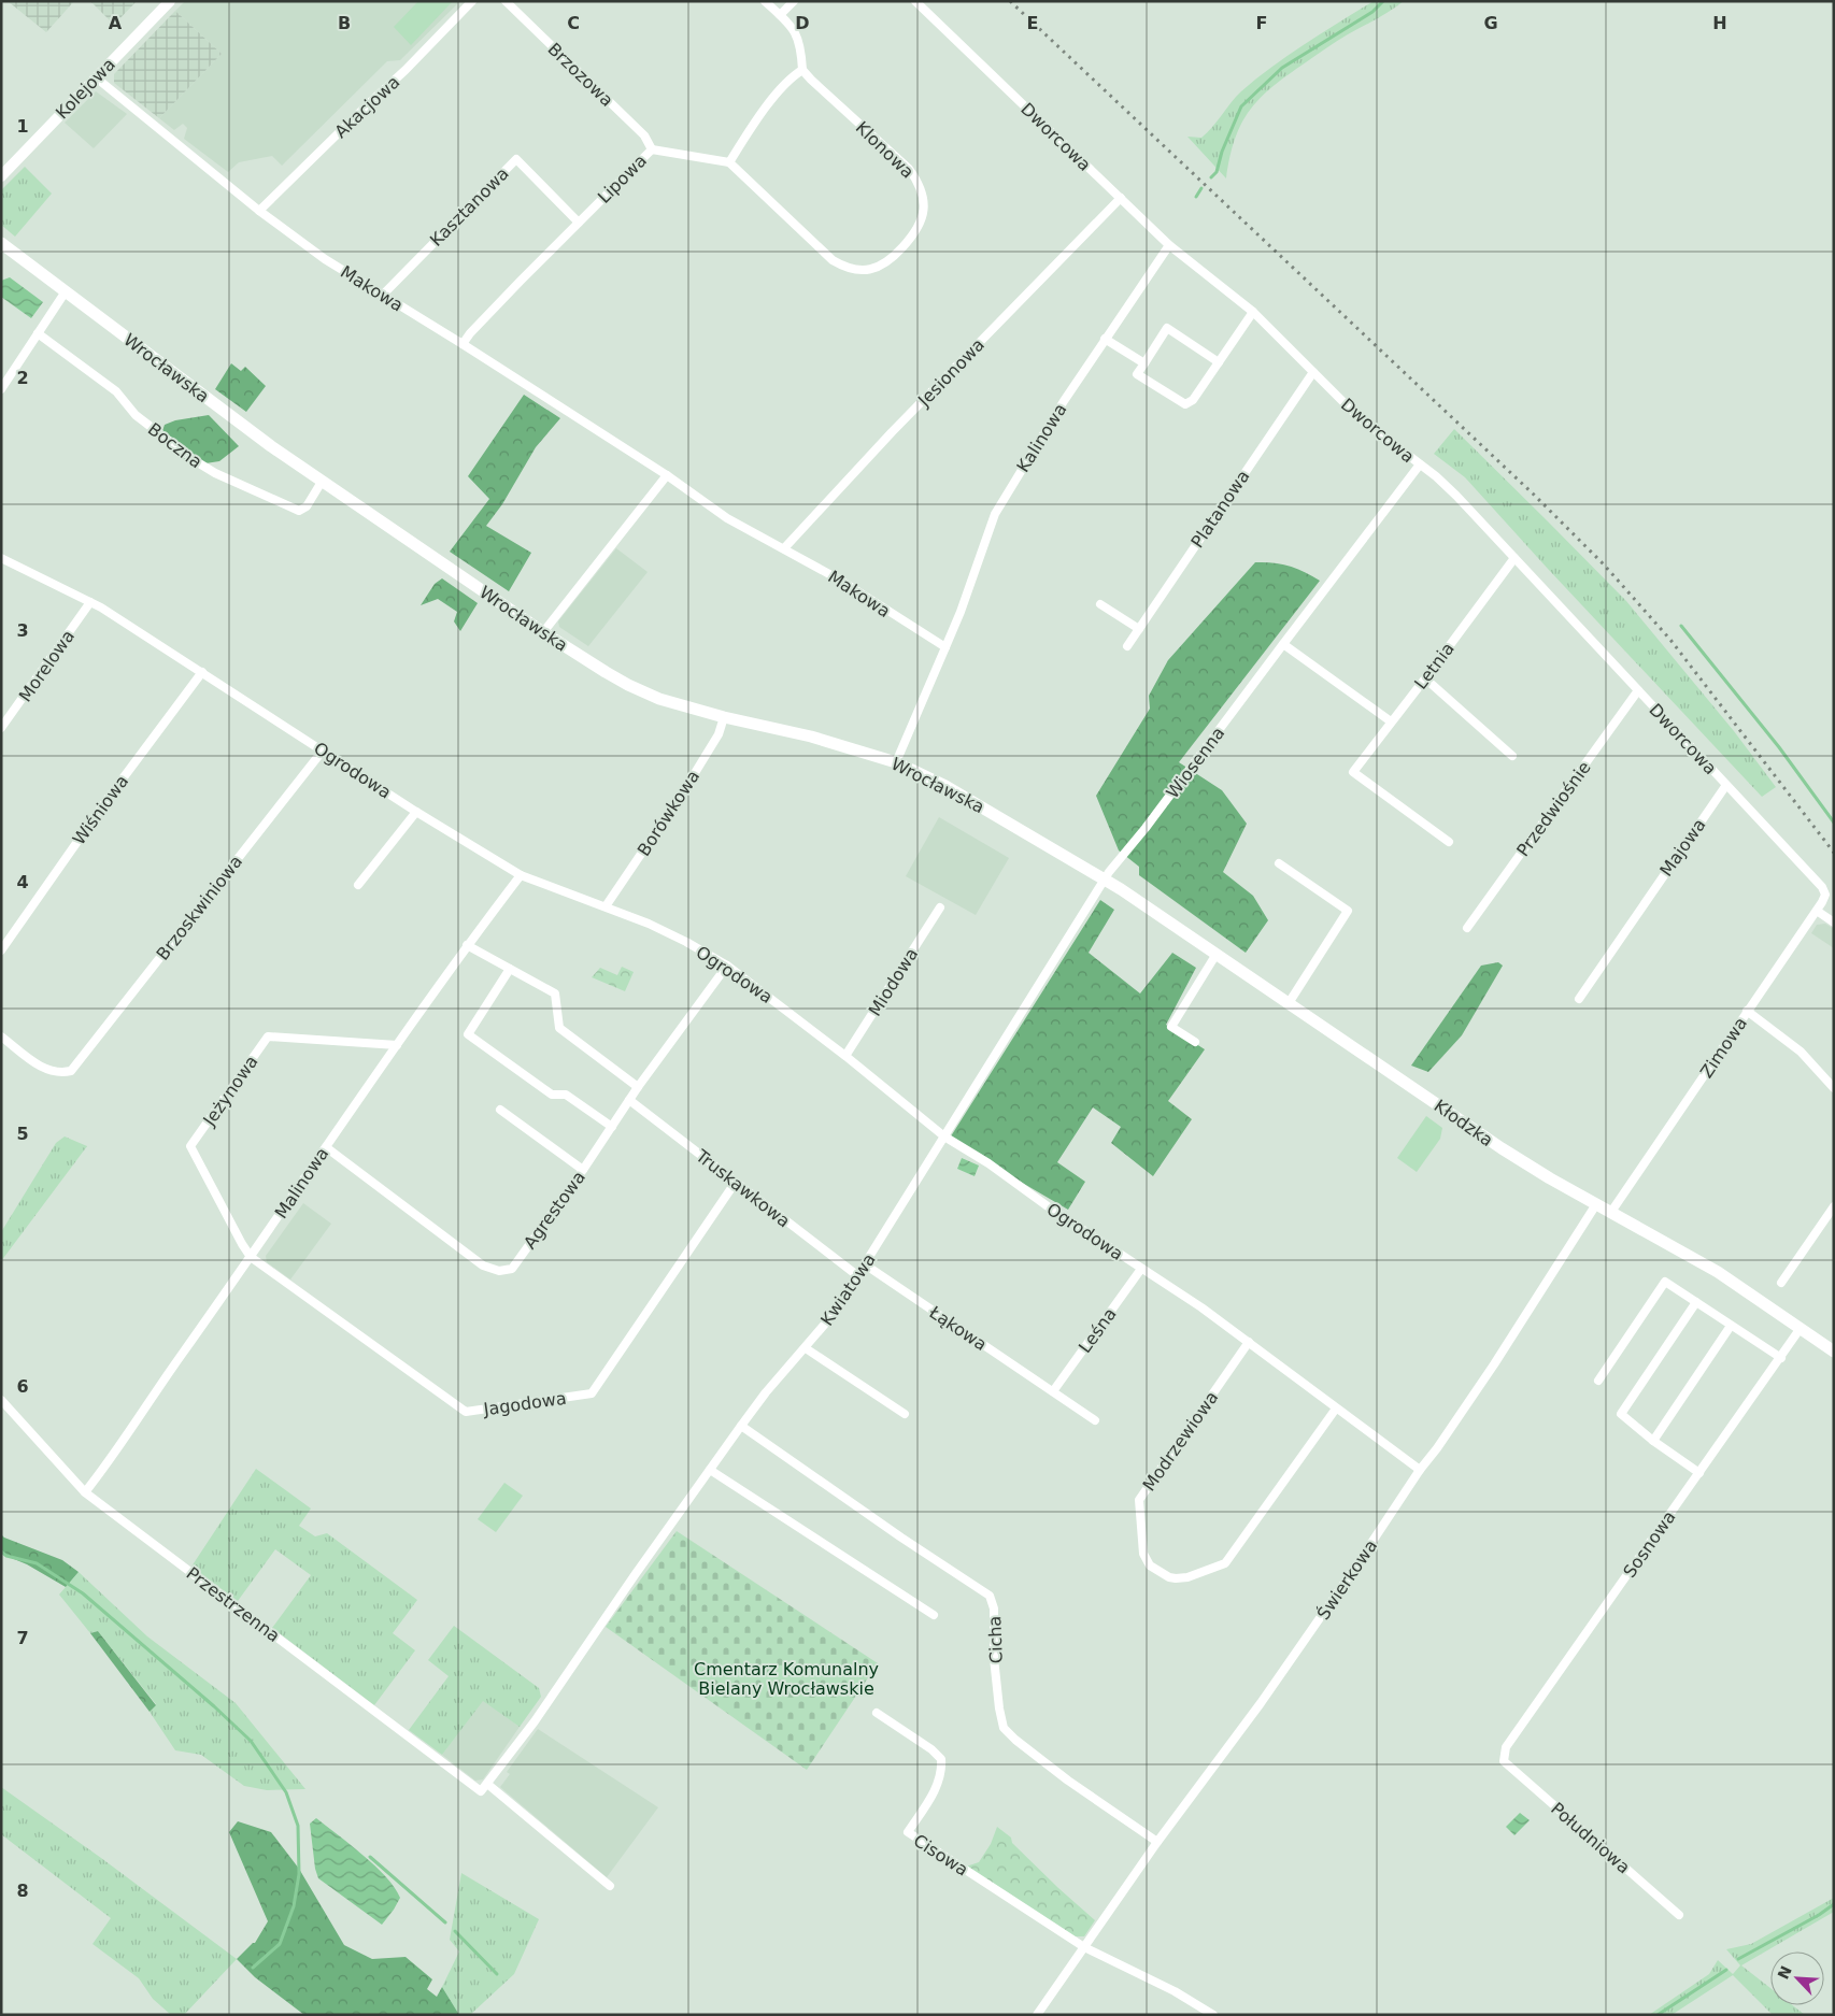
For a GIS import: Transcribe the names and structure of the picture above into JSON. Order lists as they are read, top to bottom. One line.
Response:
{"streets":{"main road":["Wrocławska","Kłodzka"],"street":["Brzozowa","Kolejowa","Akacjowa","Dworcowa","Klonowa","Lipowa","Kasztanowa","Makowa","Jesionowa","Kalinowa","Boczna","Platanowa","Morelowa","Letnia","Wiosenna","Ogrodowa","Przedwiośnie","Wiśniowa","Borówkowa","Majowa","Brzoskwiniowa","Miodowa","Zimowa","Jeżynowa","Malinowa","Truskawkowa","Agrestowa","Kwiatowa","Łąkowa","Leśna","Jagodowa","Modrzewiowa","Sosnowa","Świerkowa","Przestrzenna","Cicha","Południowa","Cisowa"]},"crossings":[["Brzozowa","Lipowa"],["Kolejowa","Makowa"],["Akacjowa","Makowa"],["Dworcowa","Jesionowa"],["Dworcowa","Kalinowa"],["Dworcowa","Platanowa"],["Dworcowa","Letnia"],["Dworcowa","Wiosenna"],["Dworcowa","Przedwiośnie"],["Dworcowa","Majowa"],["Dworcowa","Zimowa"],["Klonowa","Lipowa"],["Lipowa","Kasztanowa"],["Lipowa","Makowa"],["Kasztanowa","Makowa"],["Makowa","Jesionowa"],["Makowa","Kalinowa"],["Wrocławska","Boczna"],["Wrocławska","Wiosenna"],["Wrocławska","Borówkowa"],["Wrocławska","Kłodzka"],["Wrocławska","Kwiatowa"],["Morelowa","Ogrodowa"],["Wiosenna","Kłodzka"],["Wiosenna","Kwiatowa"],["Ogrodowa","Wiśniowa"],["Ogrodowa","Borówkowa"],["Ogrodowa","Brzoskwiniowa"],["Ogrodowa","Miodowa"],["Ogrodowa","Malinowa"],["Ogrodowa","Agrestowa"],["Ogrodowa","Kwiatowa"],["Ogrodowa","Leśna"],["Ogrodowa","Modrzewiowa"],["Ogrodowa","Świerkowa"],["Zimowa","Kłodzka"],["Jeżynowa","Malinowa"],["Jeżynowa","Jagodowa"],["Kłodzka","Kwiatowa"],["Kłodzka","Sosnowa"],["Kłodzka","Świerkowa"],["Malinowa","Agrestowa"],["Malinowa","Jagodowa"],["Malinowa","Przestrzenna"],["Truskawkowa","Agrestowa"],["Truskawkowa","Kwiatowa"],["Truskawkowa","Jagodowa"],["Kwiatowa","Łąkowa"],["Kwiatowa","Przestrzenna"],["Kwiatowa","Cicha"],["Łąkowa","Leśna"],["Sosnowa","Południowa"],["Świerkowa","Cicha"],["Świerkowa","Cisowa"]],"parks":["Cmentarz Komunalny Bielany Wrocławskie"],"north":"top left","grid":{"columns":["A","B","C","D","E","F","G","H"],"rows":["1","2","3","4","5","6","7","8"]}}
